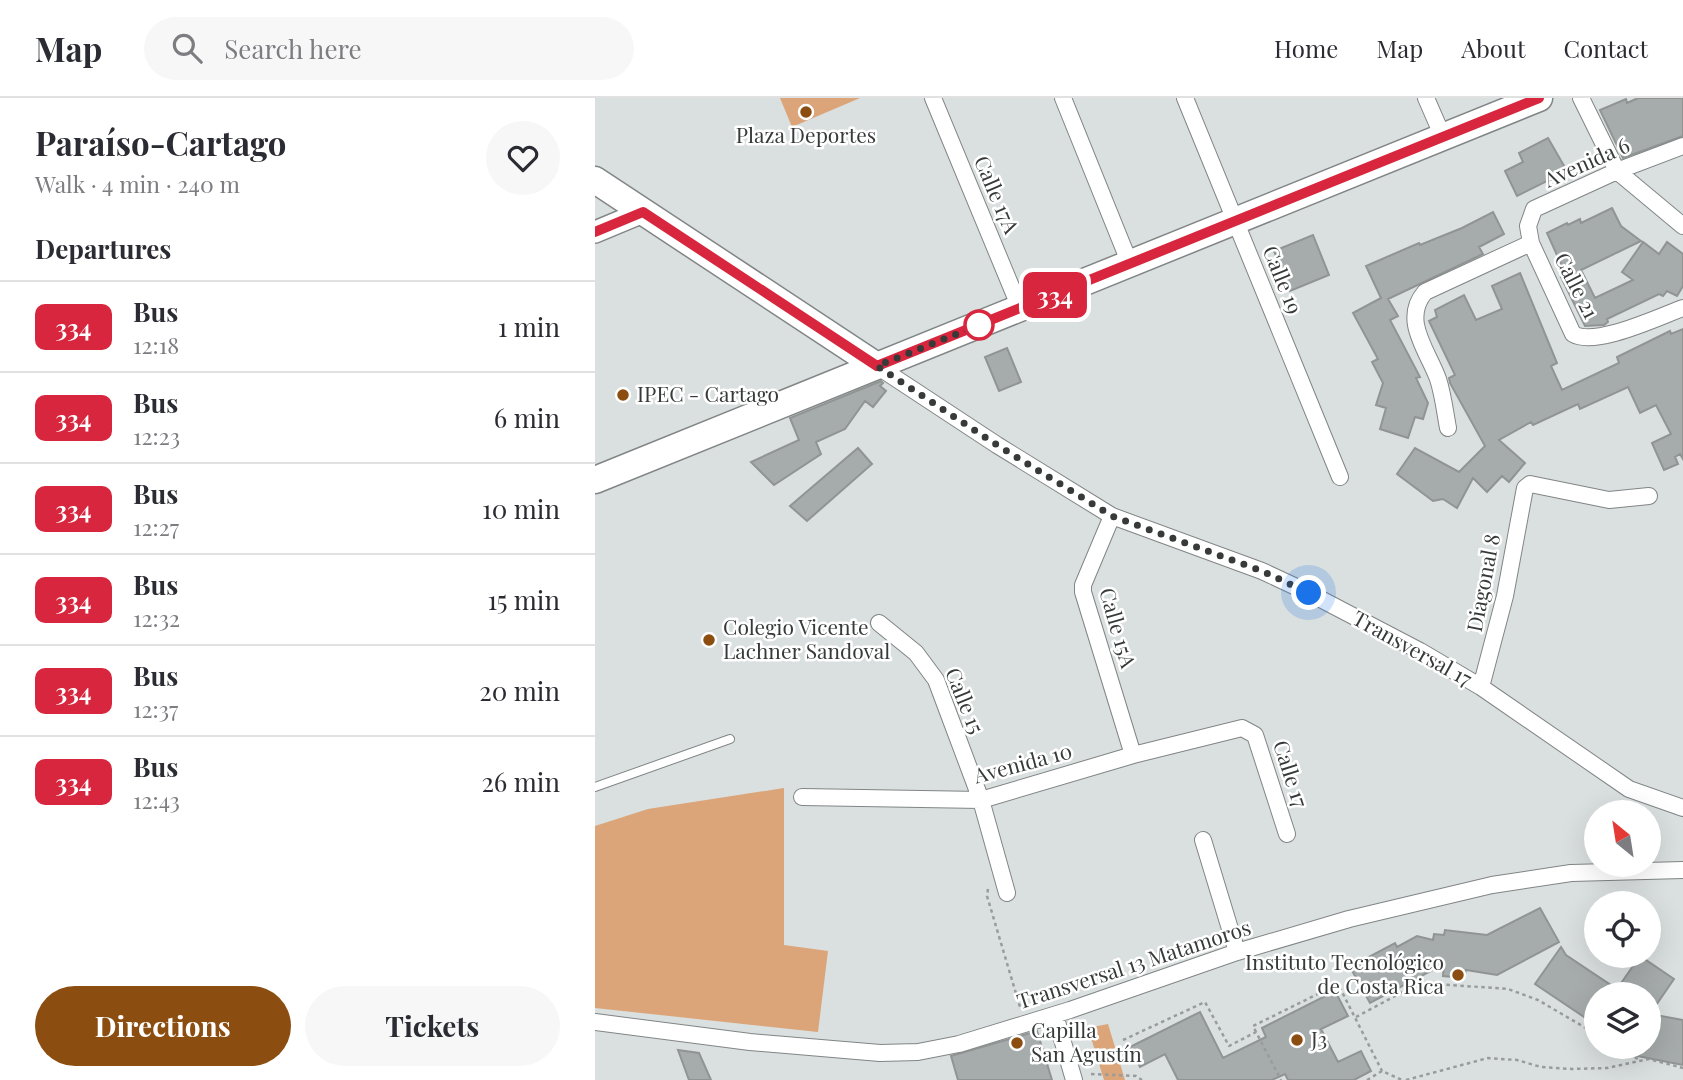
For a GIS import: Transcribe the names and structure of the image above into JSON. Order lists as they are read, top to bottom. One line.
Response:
{"streets":{"main road":["Transversal 17"],"street":["Avenida 6","Calle 17A","Calle 19","Calle 21","Diagonal 8","Calle 15A","Calle 15","Avenida 10","Calle 17","Transversal 13 Matamoros"]},"crossings":[["Avenida 6","Calle 21"],["Diagonal 8","Transversal 17"],["Calle 15A","Transversal 17"],["Calle 15A","Avenida 10"],["Calle 15","Avenida 10"],["Avenida 10","Calle 17"]],"places":["Plaza Deportes","IPEC - Cartago","Colegio Vicente Lachner Sandoval","Instituto Tecnológico de Costa Rica","J3","Capilla San Agustín"],"lines":["bus line 334"],"north":"top left","page":{"header":"Map","search":"Search here","nav":["Home","Map","About","Contact"],"heading":[["Paraíso-Cartago","Walk · 4 min · 240 m"],"Departures"],"on_map":"334","list":[{"mark":"334","name":"Bus","note":"12:18","value":"1 min"},{"mark":"334","name":"Bus","note":"12:23","value":"6 min"},{"mark":"334","name":"Bus","note":"12:27","value":"10 min"},{"mark":"334","name":"Bus","note":"12:32","value":"15 min"},{"mark":"334","name":"Bus","note":"12:37","value":"20 min"},{"mark":"334","name":"Bus","note":"12:43","value":"26 min"}],"buttons":["Directions","Tickets"]}}
